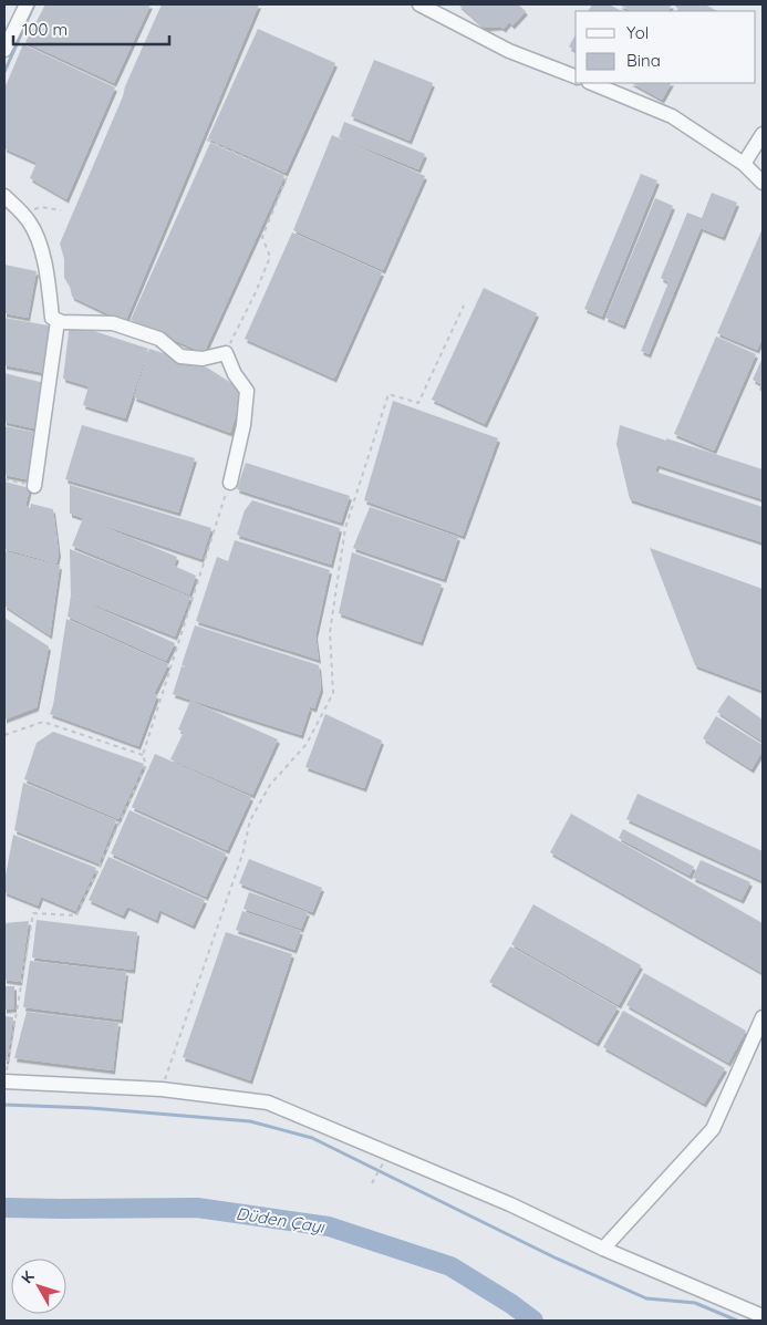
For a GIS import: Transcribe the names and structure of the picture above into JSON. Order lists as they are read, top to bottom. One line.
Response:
{"water":["Düden Çayı"],"legend":["Yol","Bina"],"scale_bar":"100 m","north":"top left"}
